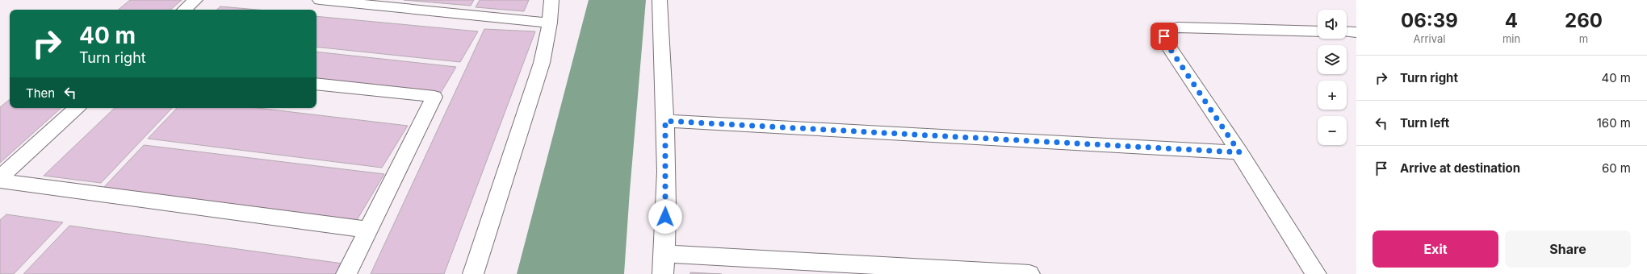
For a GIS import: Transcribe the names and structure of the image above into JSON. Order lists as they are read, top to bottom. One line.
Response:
{"page":{"eta":["06:39","Arrival","4","min","260","m"],"map_buttons":["+","−"],"turn":["40 m","Turn right"],"list":[{"name":"Turn right","value":"40 m"},{"name":"Turn left","value":"160 m"},{"name":"Arrive at destination","value":"60 m"}],"then":"Then","buttons":["Exit","Share"]}}
